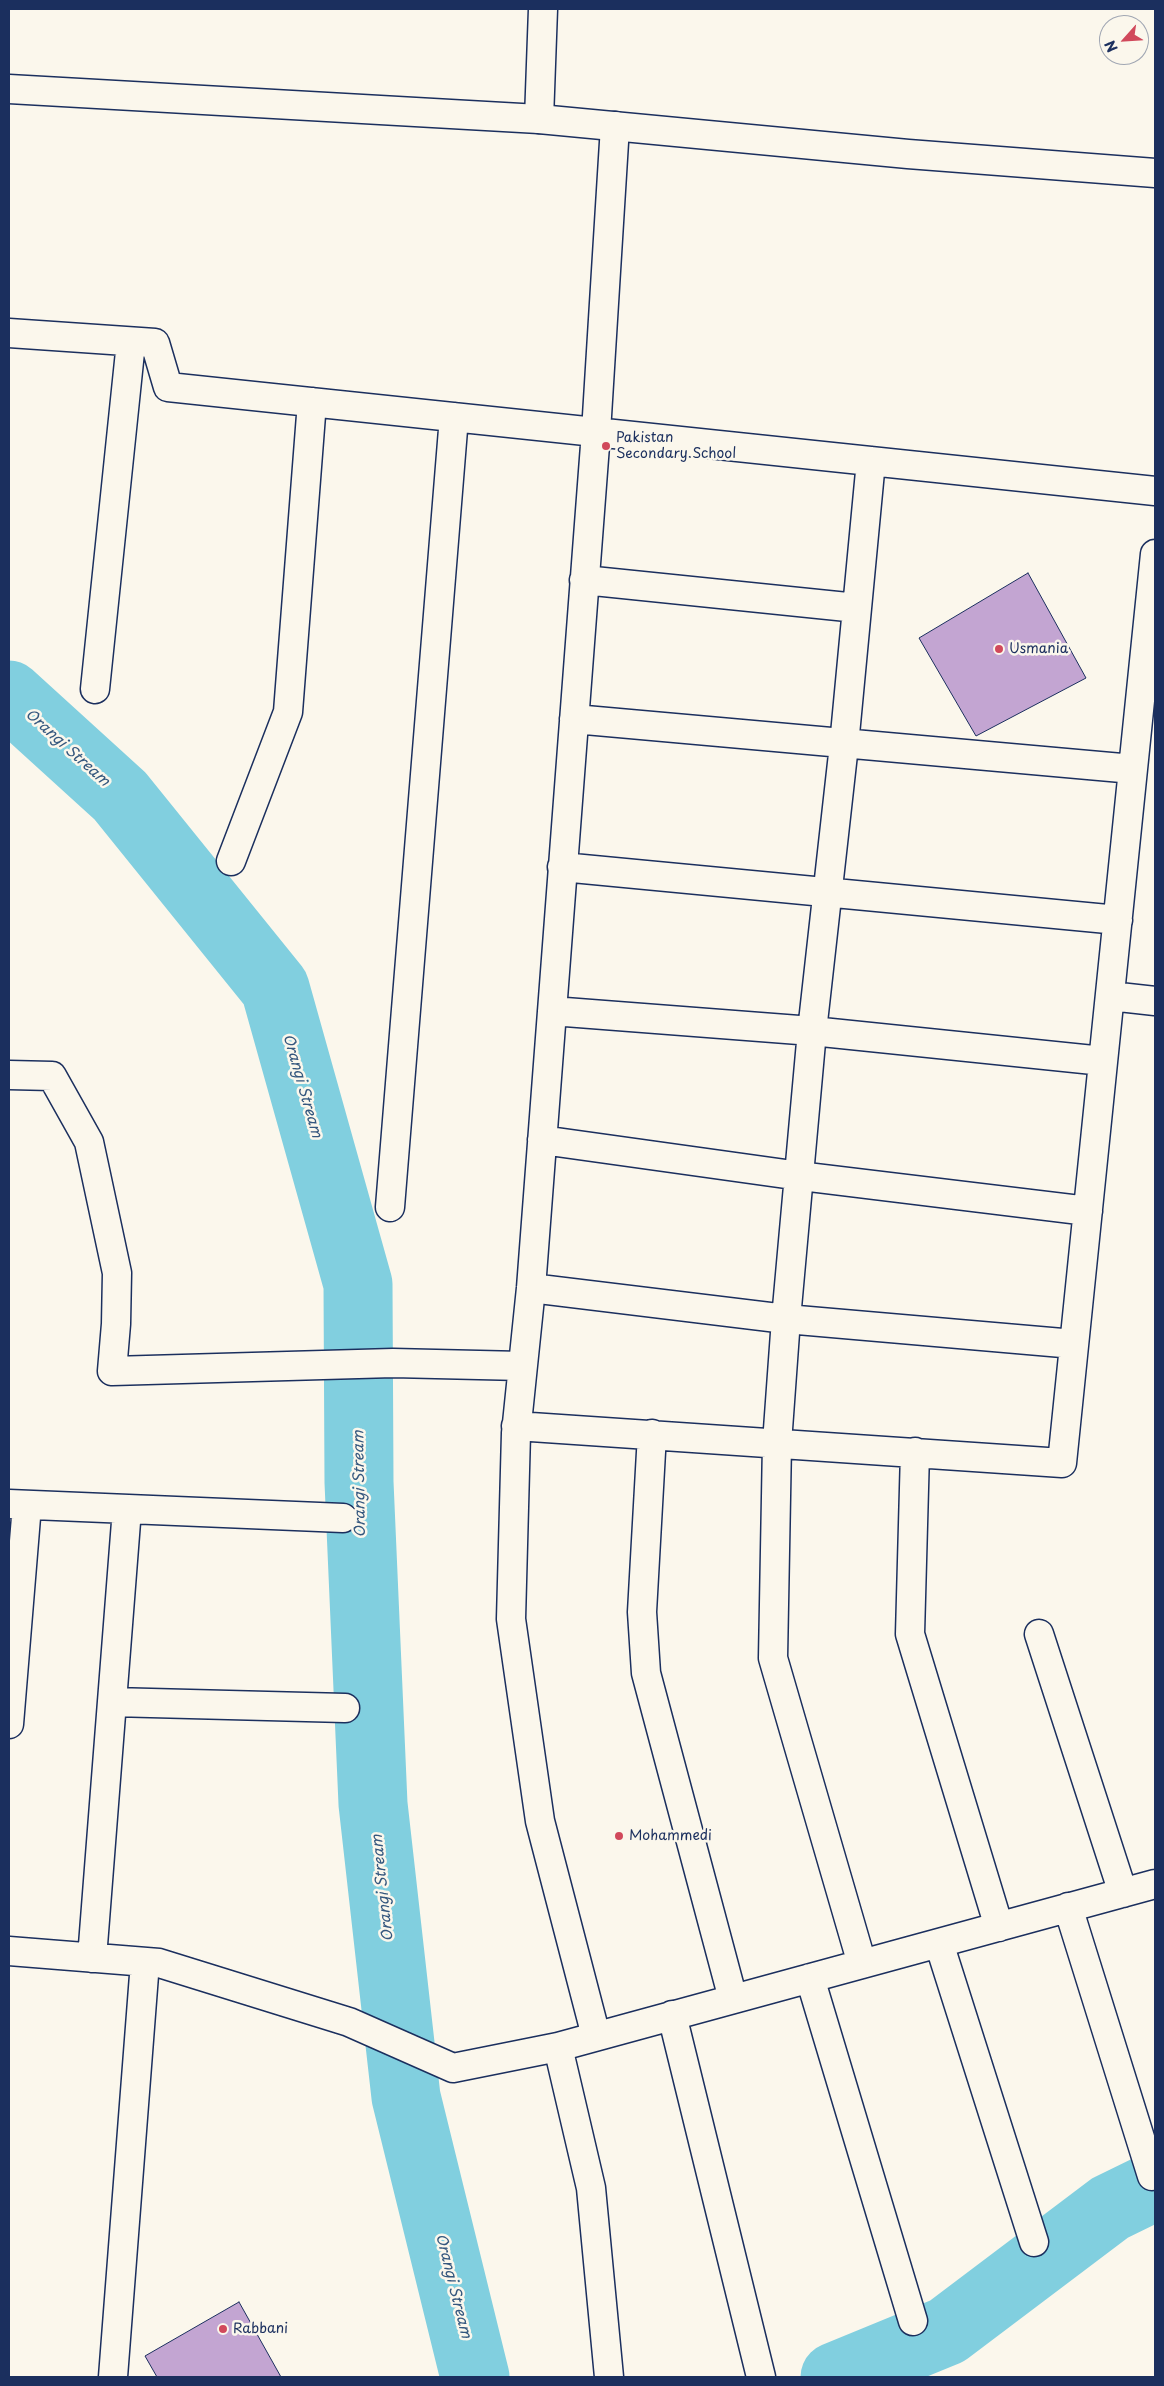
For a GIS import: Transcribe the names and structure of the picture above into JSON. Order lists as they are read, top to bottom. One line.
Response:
{"water":["Orangi Stream"],"places":["Pakistan Secondary School","Usmania","Mohammedi","Rabbani"],"north":"bottom left"}
